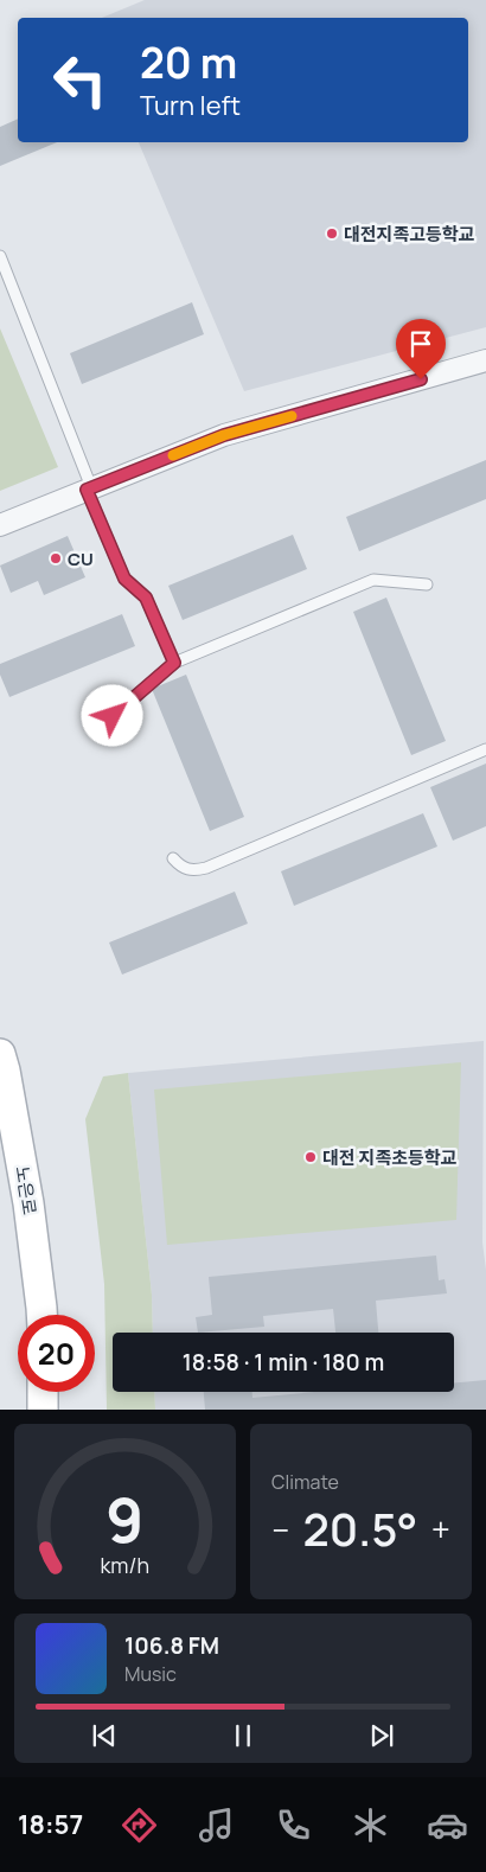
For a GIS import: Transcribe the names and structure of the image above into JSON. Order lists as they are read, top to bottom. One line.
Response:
{"streets":{"street":["노은로"]},"places":["대전지족고등학교","CU","대전 지족초등학교"],"page":{"turn":["20 m","Turn left"],"limit":"20","trip":"18:58 · 1 min · 180 m","tile":"Climate","heat":["−","20.5°","+"],"song":["106.8 FM","Music"],"tabs":"18:57","gauge":["9","km/h"]}}
